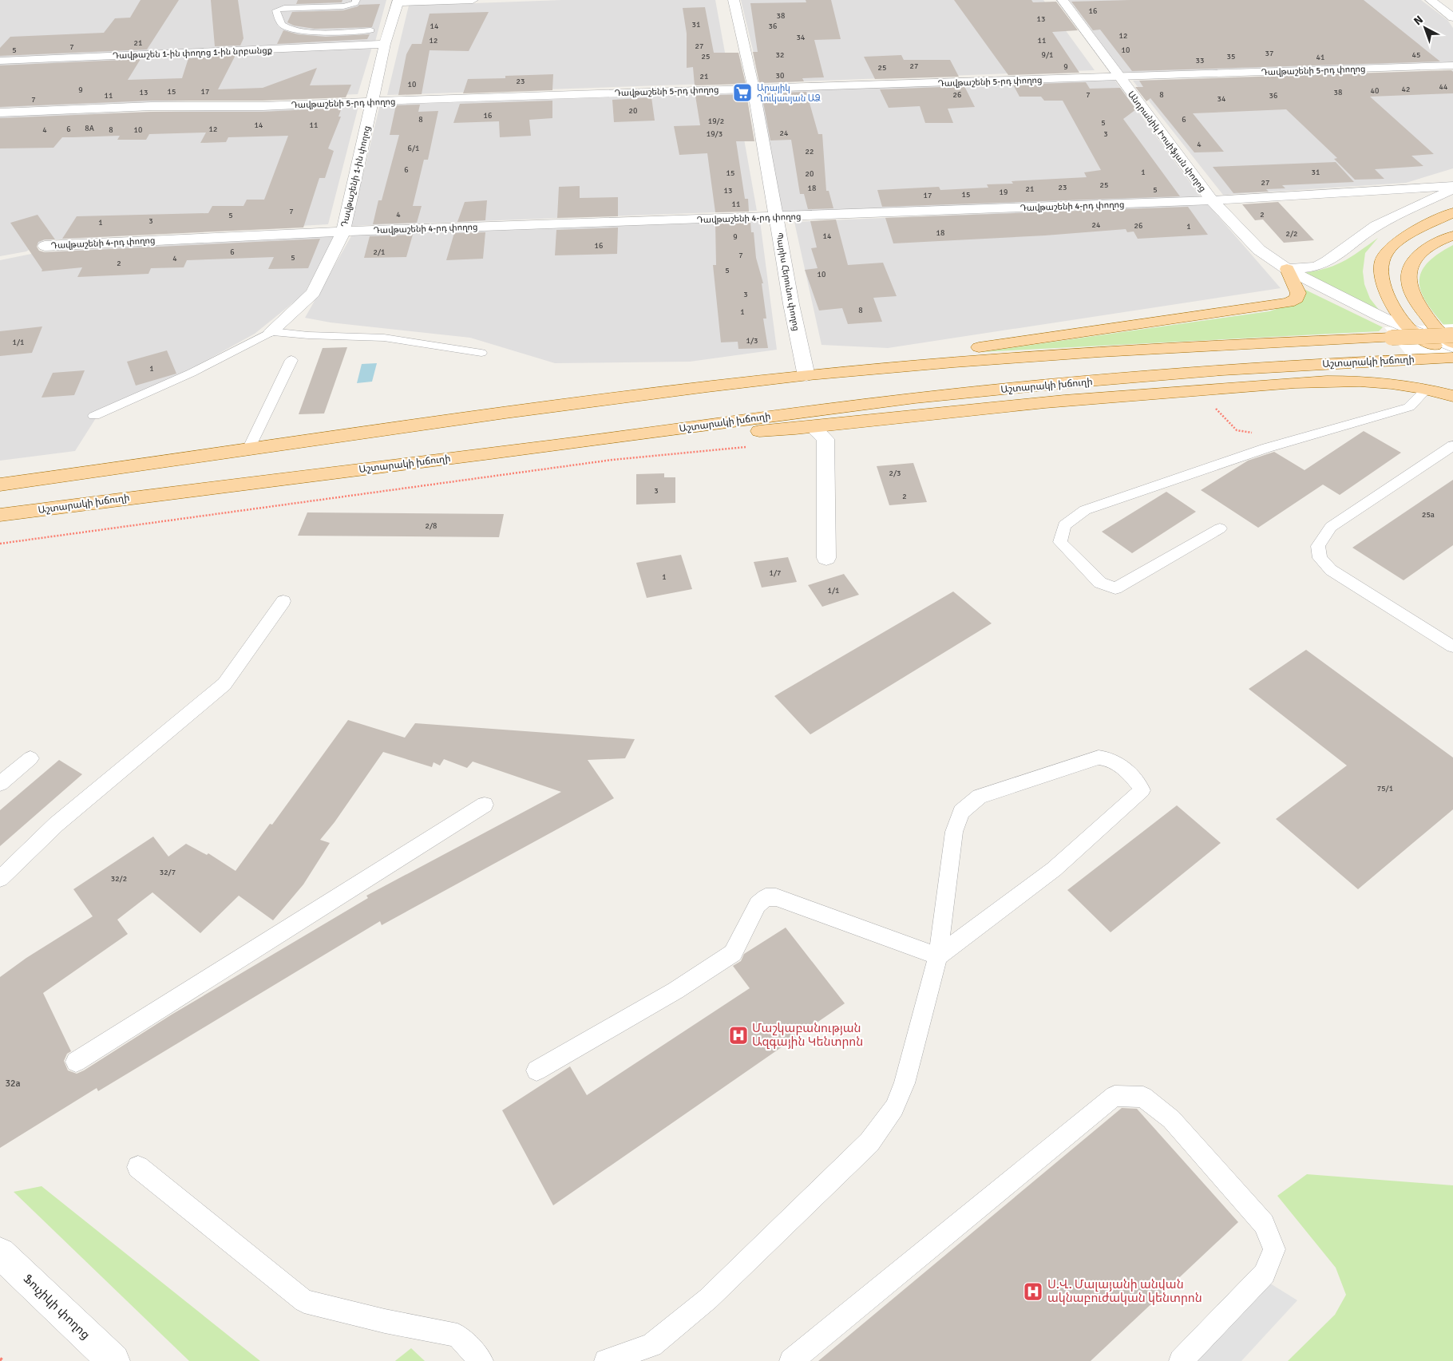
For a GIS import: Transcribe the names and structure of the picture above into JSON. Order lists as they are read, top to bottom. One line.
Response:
{"streets":{"main road":["Աշտարակի խճուղի"],"street":["Դավթաշեն 1-ին փողոց 1-ին նրբանցք","Դավթաշենի 5-րդ փողոց","Անդրանիկ Իոսիֆյան փողոց","Դավթաշենի 1-ին փողոց","Դավթաշենի 4-րդ փողոց","Պարիս Հերունու փողոց","Ֆուչիկի փողոց"]},"crossings":[["Դավթաշեն 1-ին փողոց 1-ին նրբանցք","Դավթաշենի 1-ին փողոց"],["Դավթաշենի 5-րդ փողոց","Անդրանիկ Իոսիֆյան փողոց"],["Դավթաշենի 5-րդ փողոց","Դավթաշենի 1-ին փողոց"],["Դավթաշենի 5-րդ փողոց","Պարիս Հերունու փողոց"],["Անդրանիկ Իոսիֆյան փողոց","Դավթաշենի 4-րդ փողոց"],["Դավթաշենի 1-ին փողոց","Դավթաշենի 4-րդ փողոց"],["Դավթաշենի 4-րդ փողոց","Պարիս Հերունու փողոց"]],"places":{"supermarket":["Արայիկ Ղուկասյան ԱՁ"],"hospital":["Մաշկաբանության Ազգային Կենտրոն","Ս.Վ. Մալայանի անվան ակնաբուժական կենտրոն"]},"house_numbers":["16","38","13","31","14","36","12","34","12","11","21","27","7","5","10","37","32","9/1","45","25","35","41","33","27","9","25","30","21","23","10","44","42","9","40","15","17","13","38","26","7","8","11","36","34","7","20","16","8","6","19/2","5","14","11","8A","6","12","4","8","10","24","19/3","3","4","6/1","22","6","1","31","15","20","27","25","23","18","21","5","13","19","15","17","11","7","4","2","5","3","1","24","26","1","18","2/2","14","9","16","6","2/1","7","5","4","2","5","10","3","8","1","1/3","1/1","1","2/3","3","2","25a","2/8","1/7","1","1/1","75/1","32/7","32/2","32a"],"north":"top left"}
